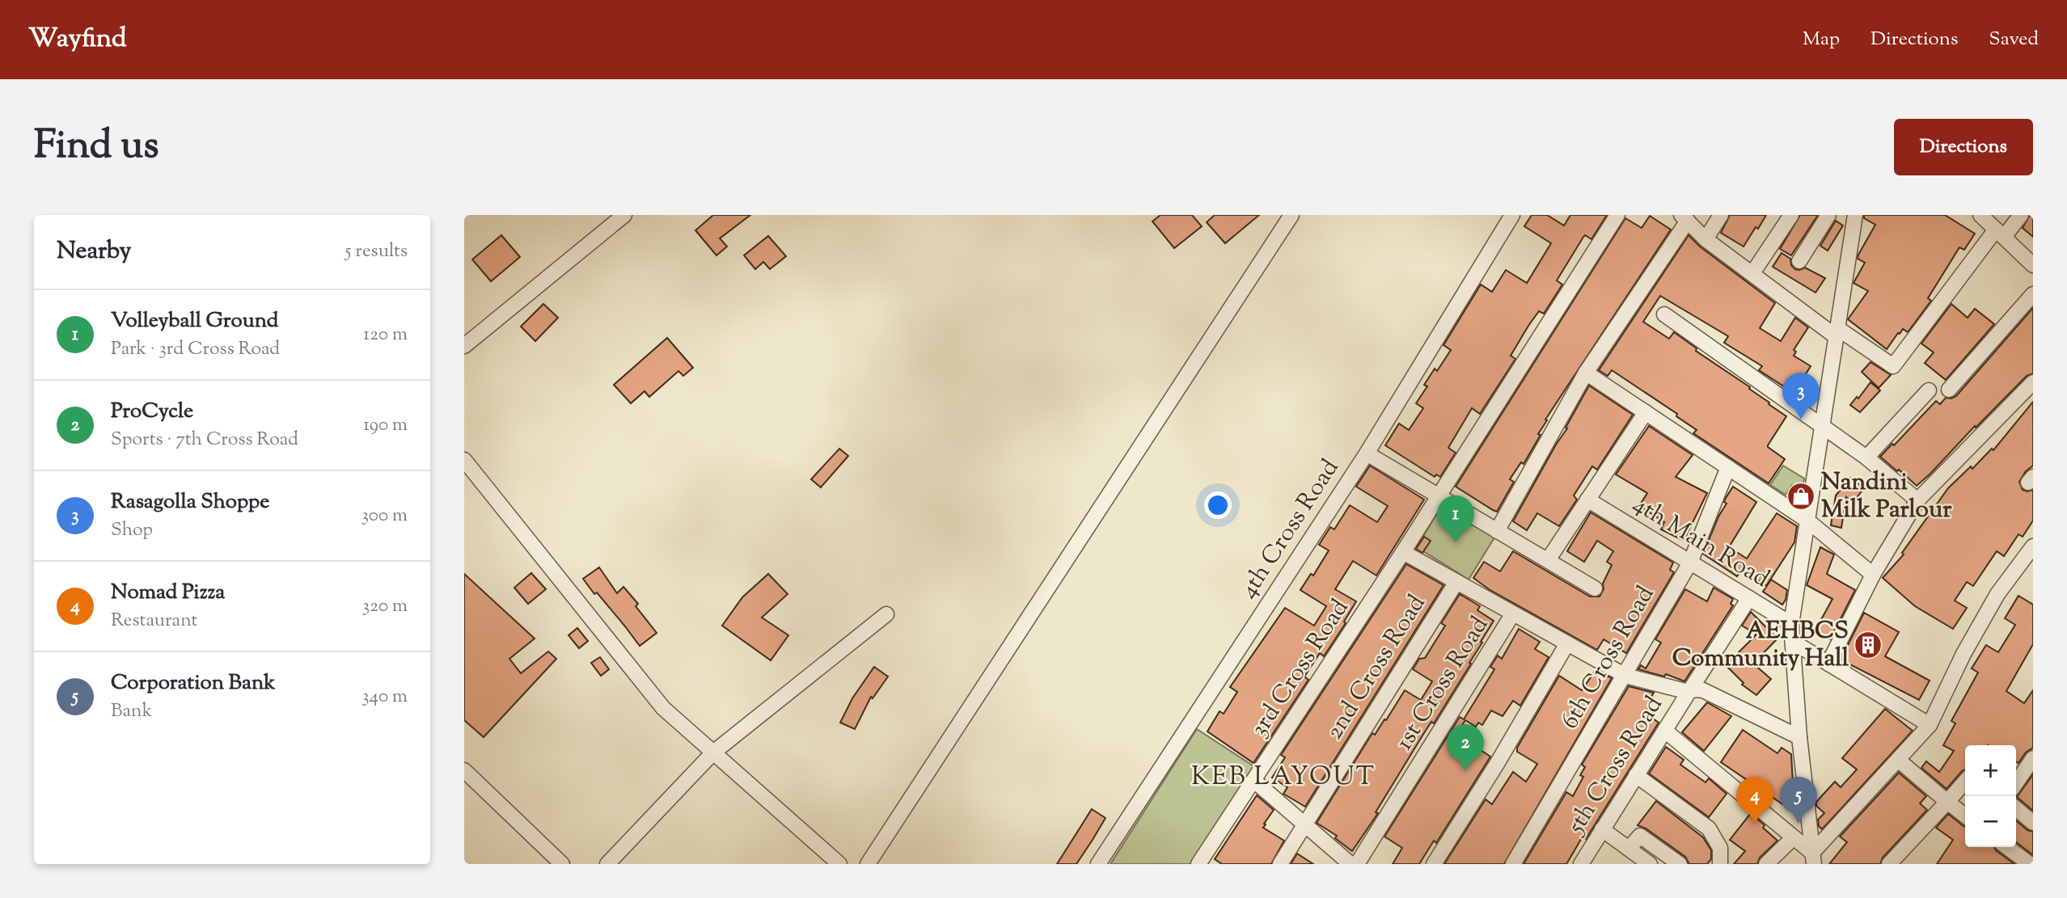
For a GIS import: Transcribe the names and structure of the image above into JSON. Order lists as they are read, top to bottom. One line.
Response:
{"streets":{"street":["4th Cross Road","4th Main Road","6th Cross Road","2nd Cross Road","3rd Cross Road","1st Cross Road","5th Cross Road"]},"crossings":[["4th Main Road","6th Cross Road"],["4th Main Road","5th Cross Road"]],"districts":["KEB LAYOUT"],"places":{"shop":["Nandini Milk Parlour"],"building":["AEHBCS Community Hall"]},"page":{"header":"Wayfind","nav":["Map","Directions","Saved"],"title":"Find us","buttons":"Directions","heading":["Nearby","5 results"],"list":[{"mark":"1","name":"Volleyball Ground","note":"Park · 3rd Cross Road","value":"120 m"},{"mark":"2","name":"ProCycle","note":"Sports · 7th Cross Road","value":"190 m"},{"mark":"3","name":"Rasagolla Shoppe","note":"Shop","value":"300 m"},{"mark":"4","name":"Nomad Pizza","note":"Restaurant","value":"320 m"},{"mark":"5","name":"Corporation Bank","note":"Bank","value":"340 m"}],"pins":["3","1","2","4","5"],"map_buttons":["+","−"]}}
